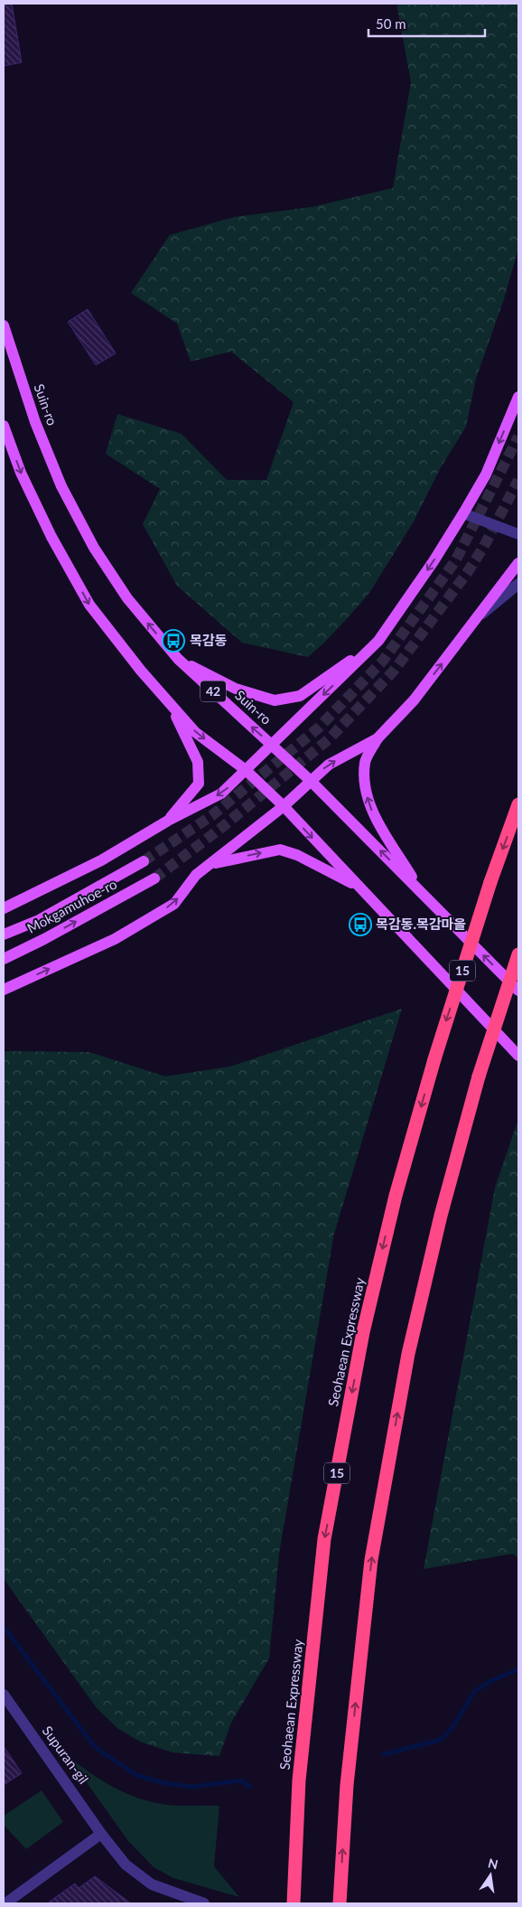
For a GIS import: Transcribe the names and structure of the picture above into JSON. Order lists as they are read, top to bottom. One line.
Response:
{"streets":{"highway":["15","Seohaean Expressway"],"main road":["Suin-ro","42","Mokgamuhoe-ro"],"street":["Supuran-gil"]},"places":{"bus stop":["목감동","목감동.목감마을"]},"scale_bar":"50 m","north":"top"}
